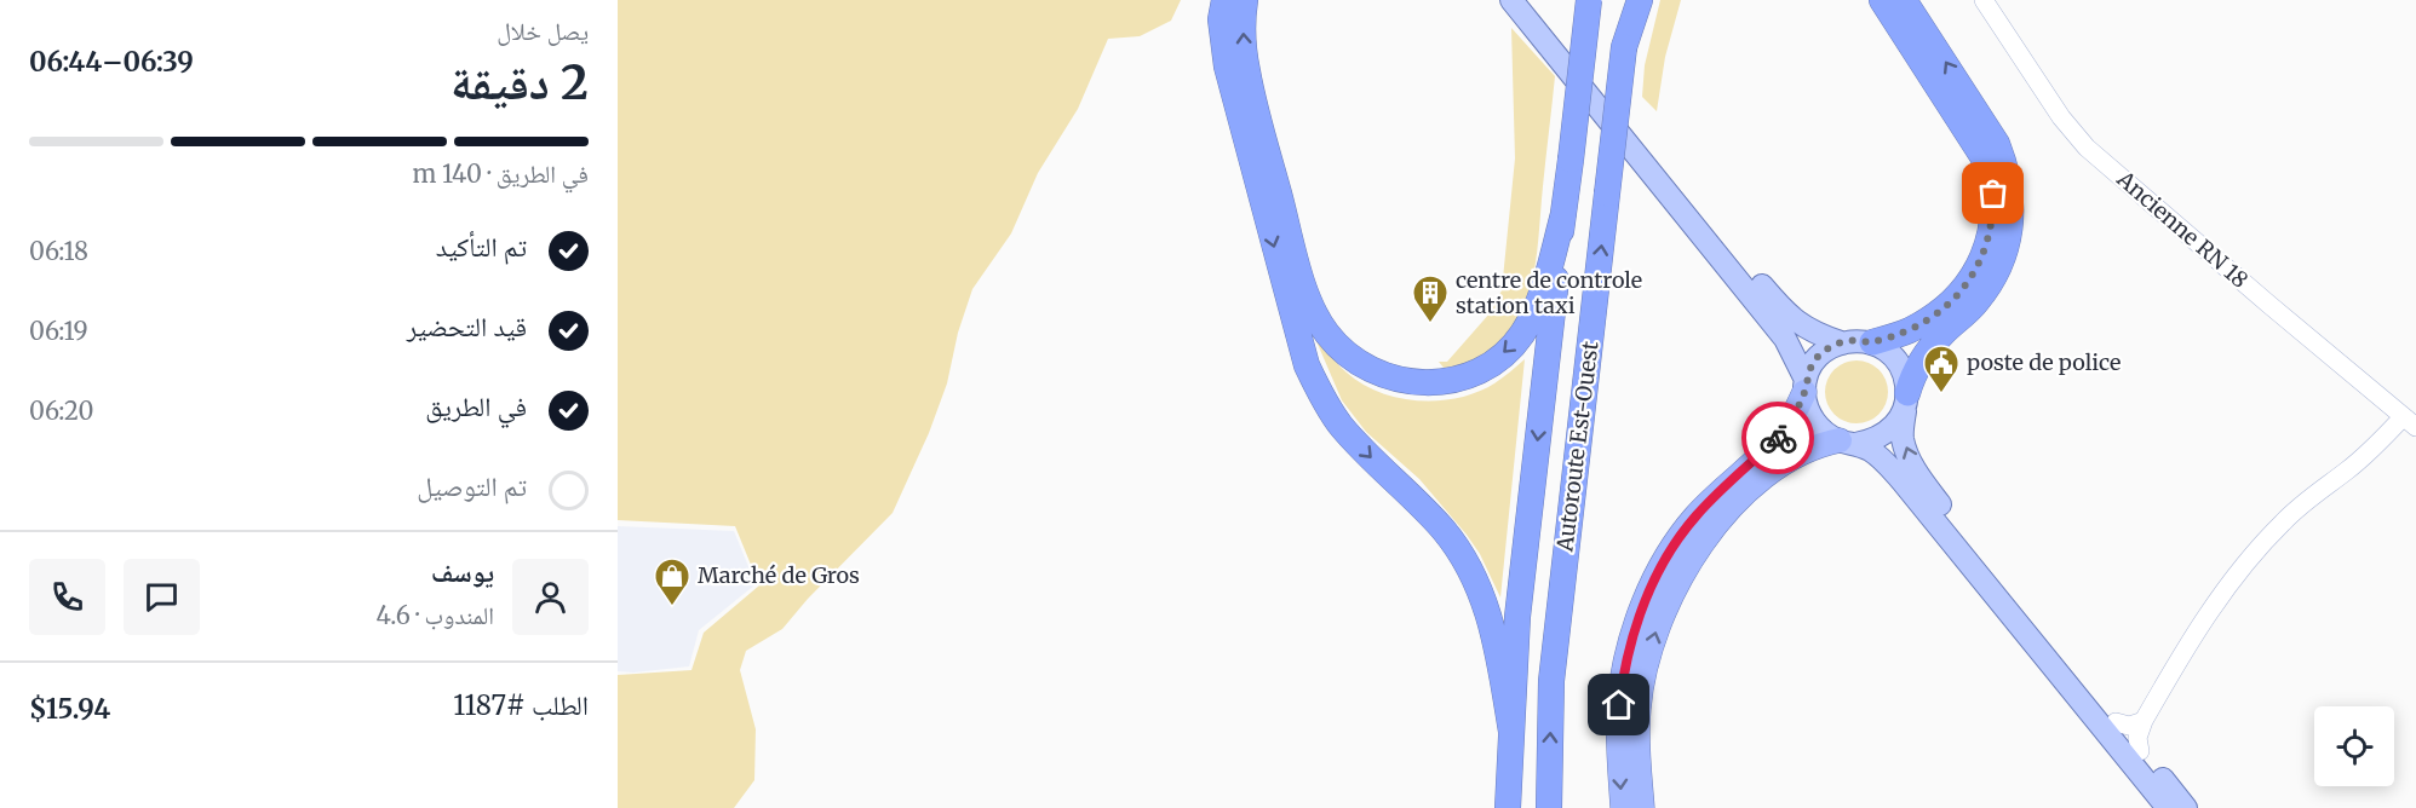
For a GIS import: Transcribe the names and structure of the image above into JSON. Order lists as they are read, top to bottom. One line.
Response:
{"streets":{"highway":["Autoroute Est-Ouest"],"street":["Ancienne RN 18"]},"places":{"building":["centre de controle station taxi"],"public building":["poste de police"],"shop":["Marché de Gros"]},"page":{"heading":["2 دقيقة","يصل خلال","06:39–06:44"],"panel":["يوسف","المندوب · 4.6","الطلب #1187","$15.94"],"bar":"في الطريق · 140 m","list":[["تم التأكيد","06:18"],["قيد التحضير","06:19"],["في الطريق","06:20"],"تم التوصيل"]}}
